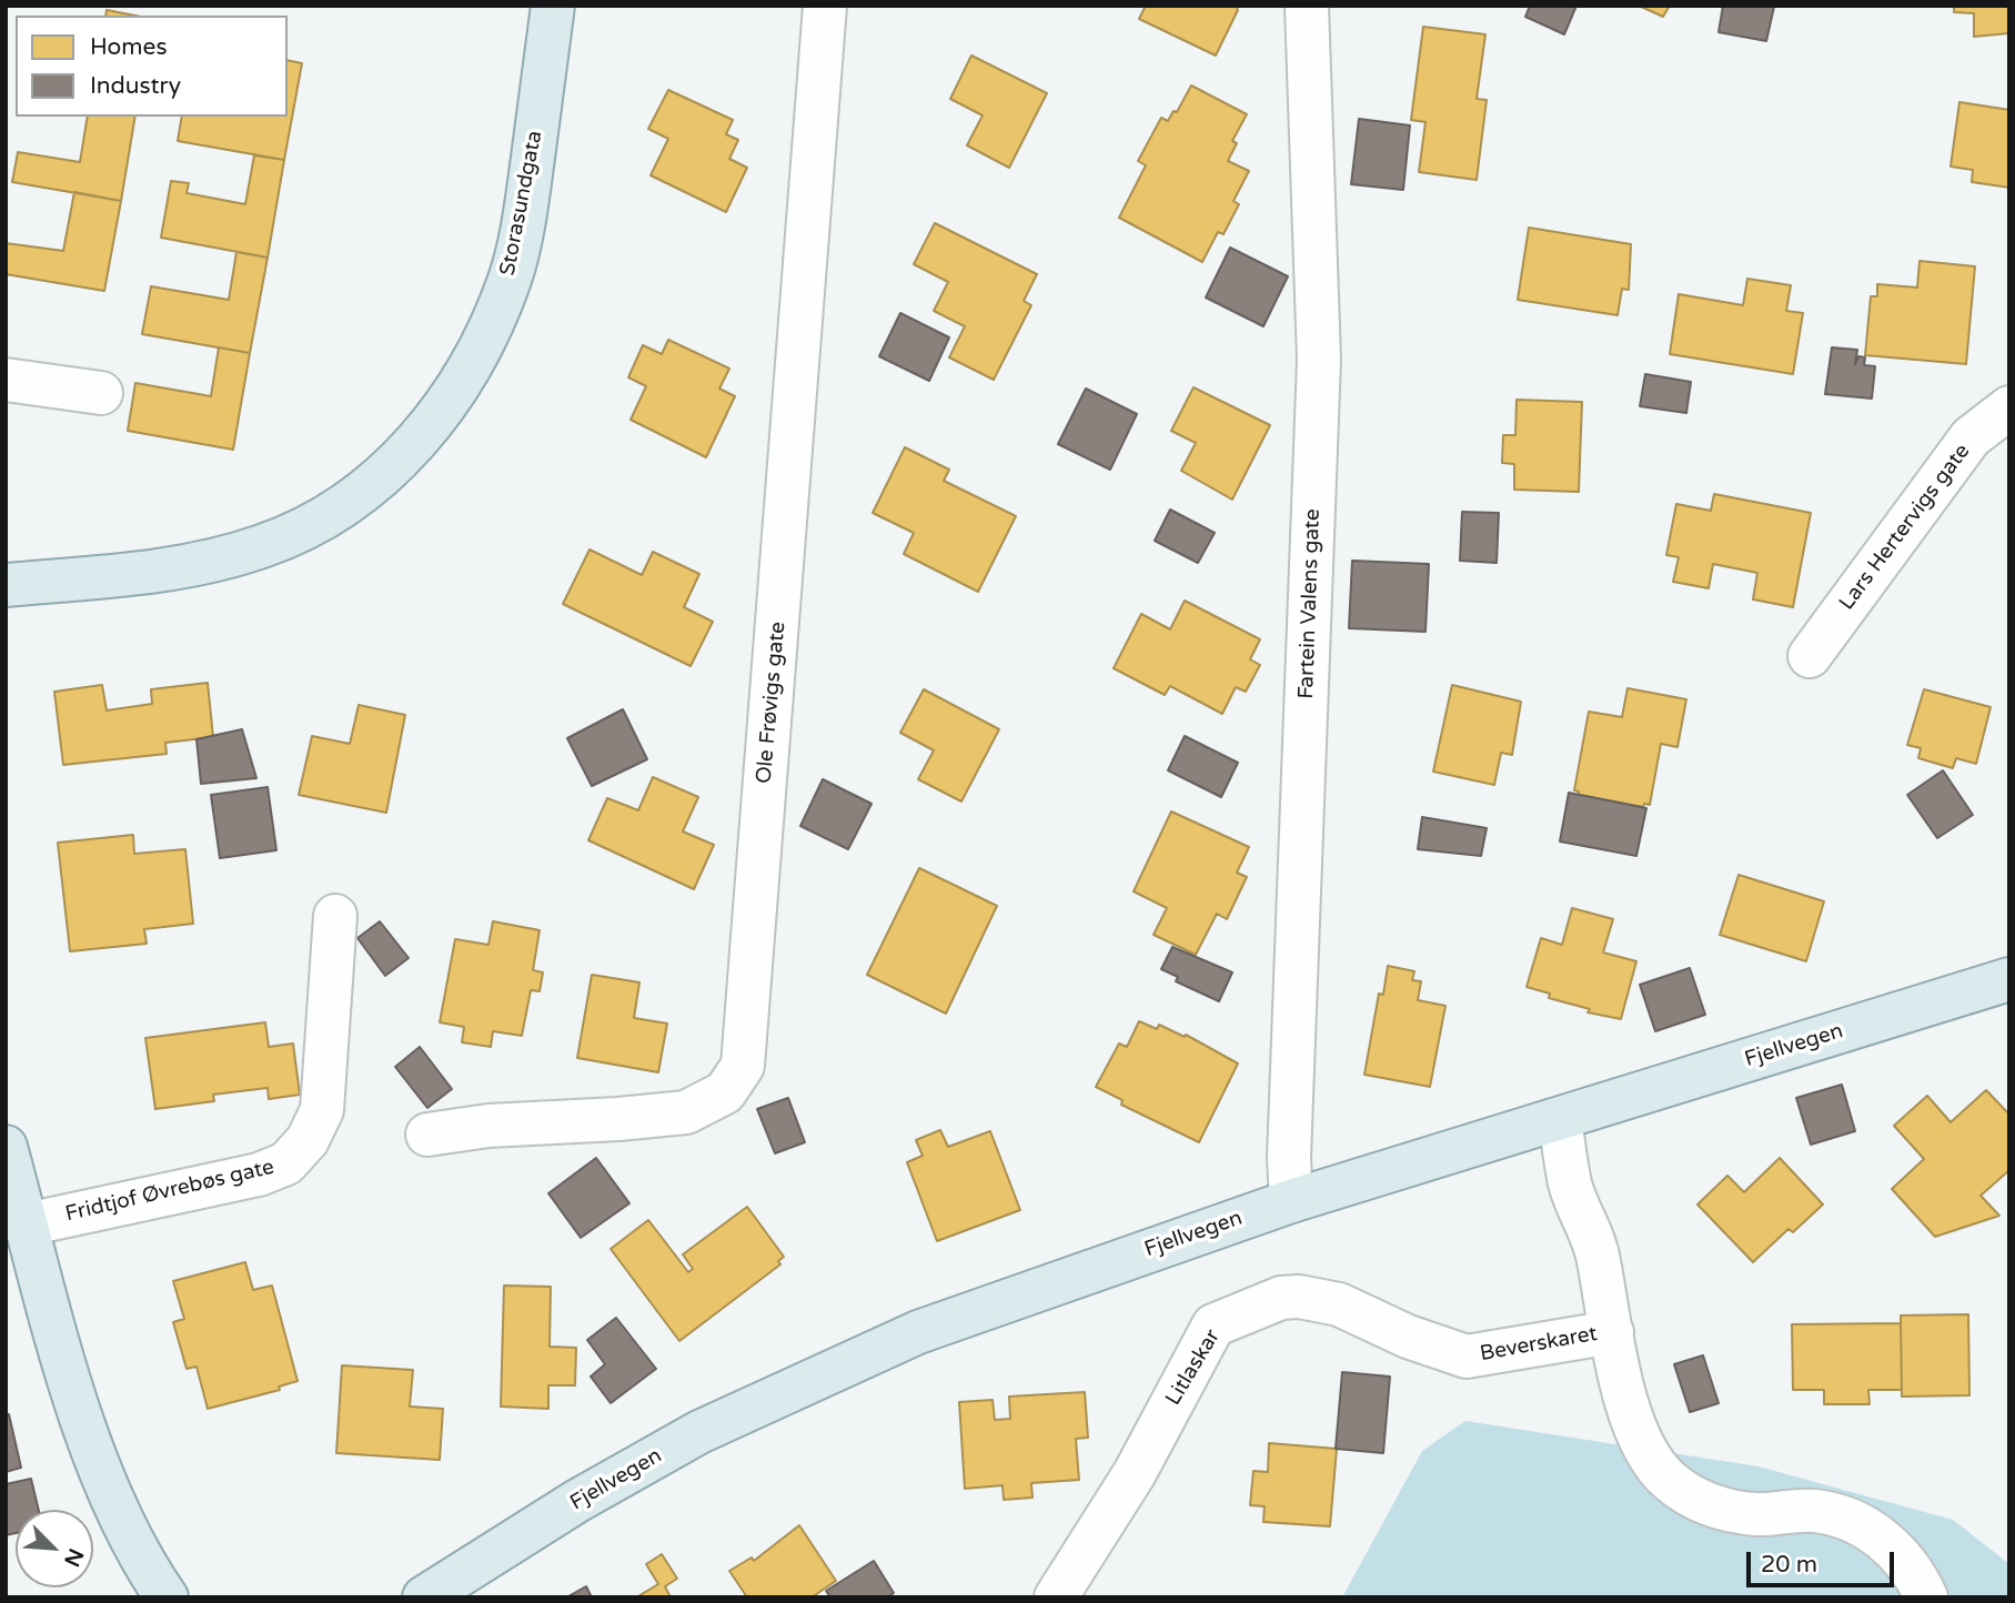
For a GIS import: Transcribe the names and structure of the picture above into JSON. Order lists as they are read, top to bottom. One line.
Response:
{"streets":{"main road":["Storasundgata","Fjellvegen"],"street":["Lars Hertervigs gate","Fartein Valens gate","Ole Frøvigs gate","Fridtjof Øvrebøs gate","Beverskaret","Litlaskar"]},"crossings":[["Fartein Valens gate","Fjellvegen"],["Fjellvegen","Beverskaret"],["Beverskaret","Litlaskar"]],"legend":["Homes","Industry"],"scale_bar":"20 m","north":"bottom right"}
